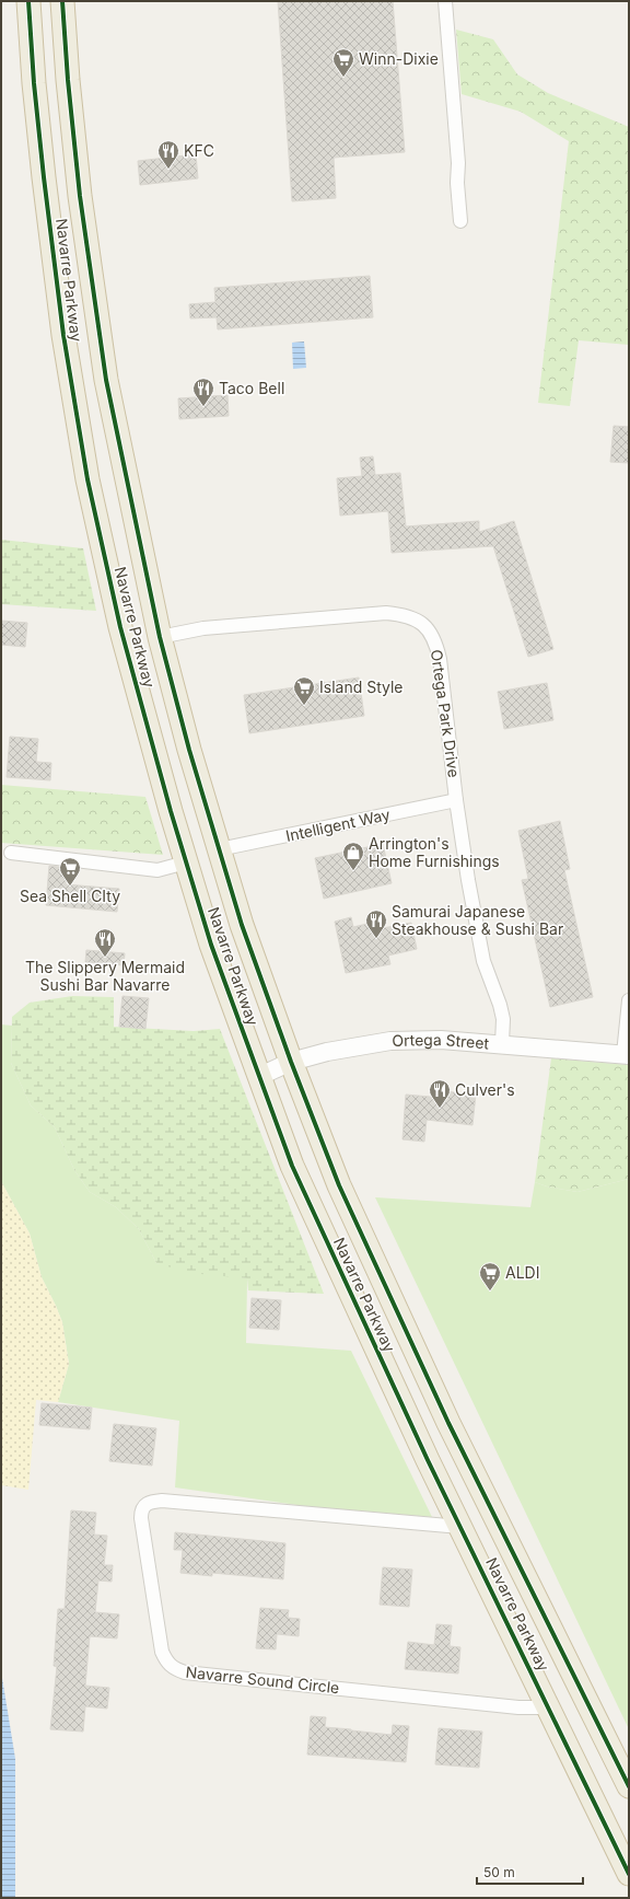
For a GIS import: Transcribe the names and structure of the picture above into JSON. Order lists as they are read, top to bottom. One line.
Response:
{"streets":{"highway":["Navarre Parkway"],"street":["Ortega Park Drive","Intelligent Way","Ortega Street","Navarre Sound Circle"]},"crossings":[["Navarre Parkway","Ortega Park Drive"],["Navarre Parkway","Intelligent Way"],["Navarre Parkway","Ortega Street"],["Navarre Parkway","Navarre Sound Circle"],["Ortega Park Drive","Intelligent Way"],["Ortega Park Drive","Ortega Street"]],"places":{"supermarket":["Winn-Dixie","Island Style","Sea Shell CIty","ALDI"],"restaurant":["KFC","Taco Bell","Samurai Japanese Steakhouse & Sushi Bar","The Slippery Mermaid Sushi Bar Navarre","Culver's"],"shop":["Arrington's Home Furnishings"]},"scale_bar":"50 m"}
